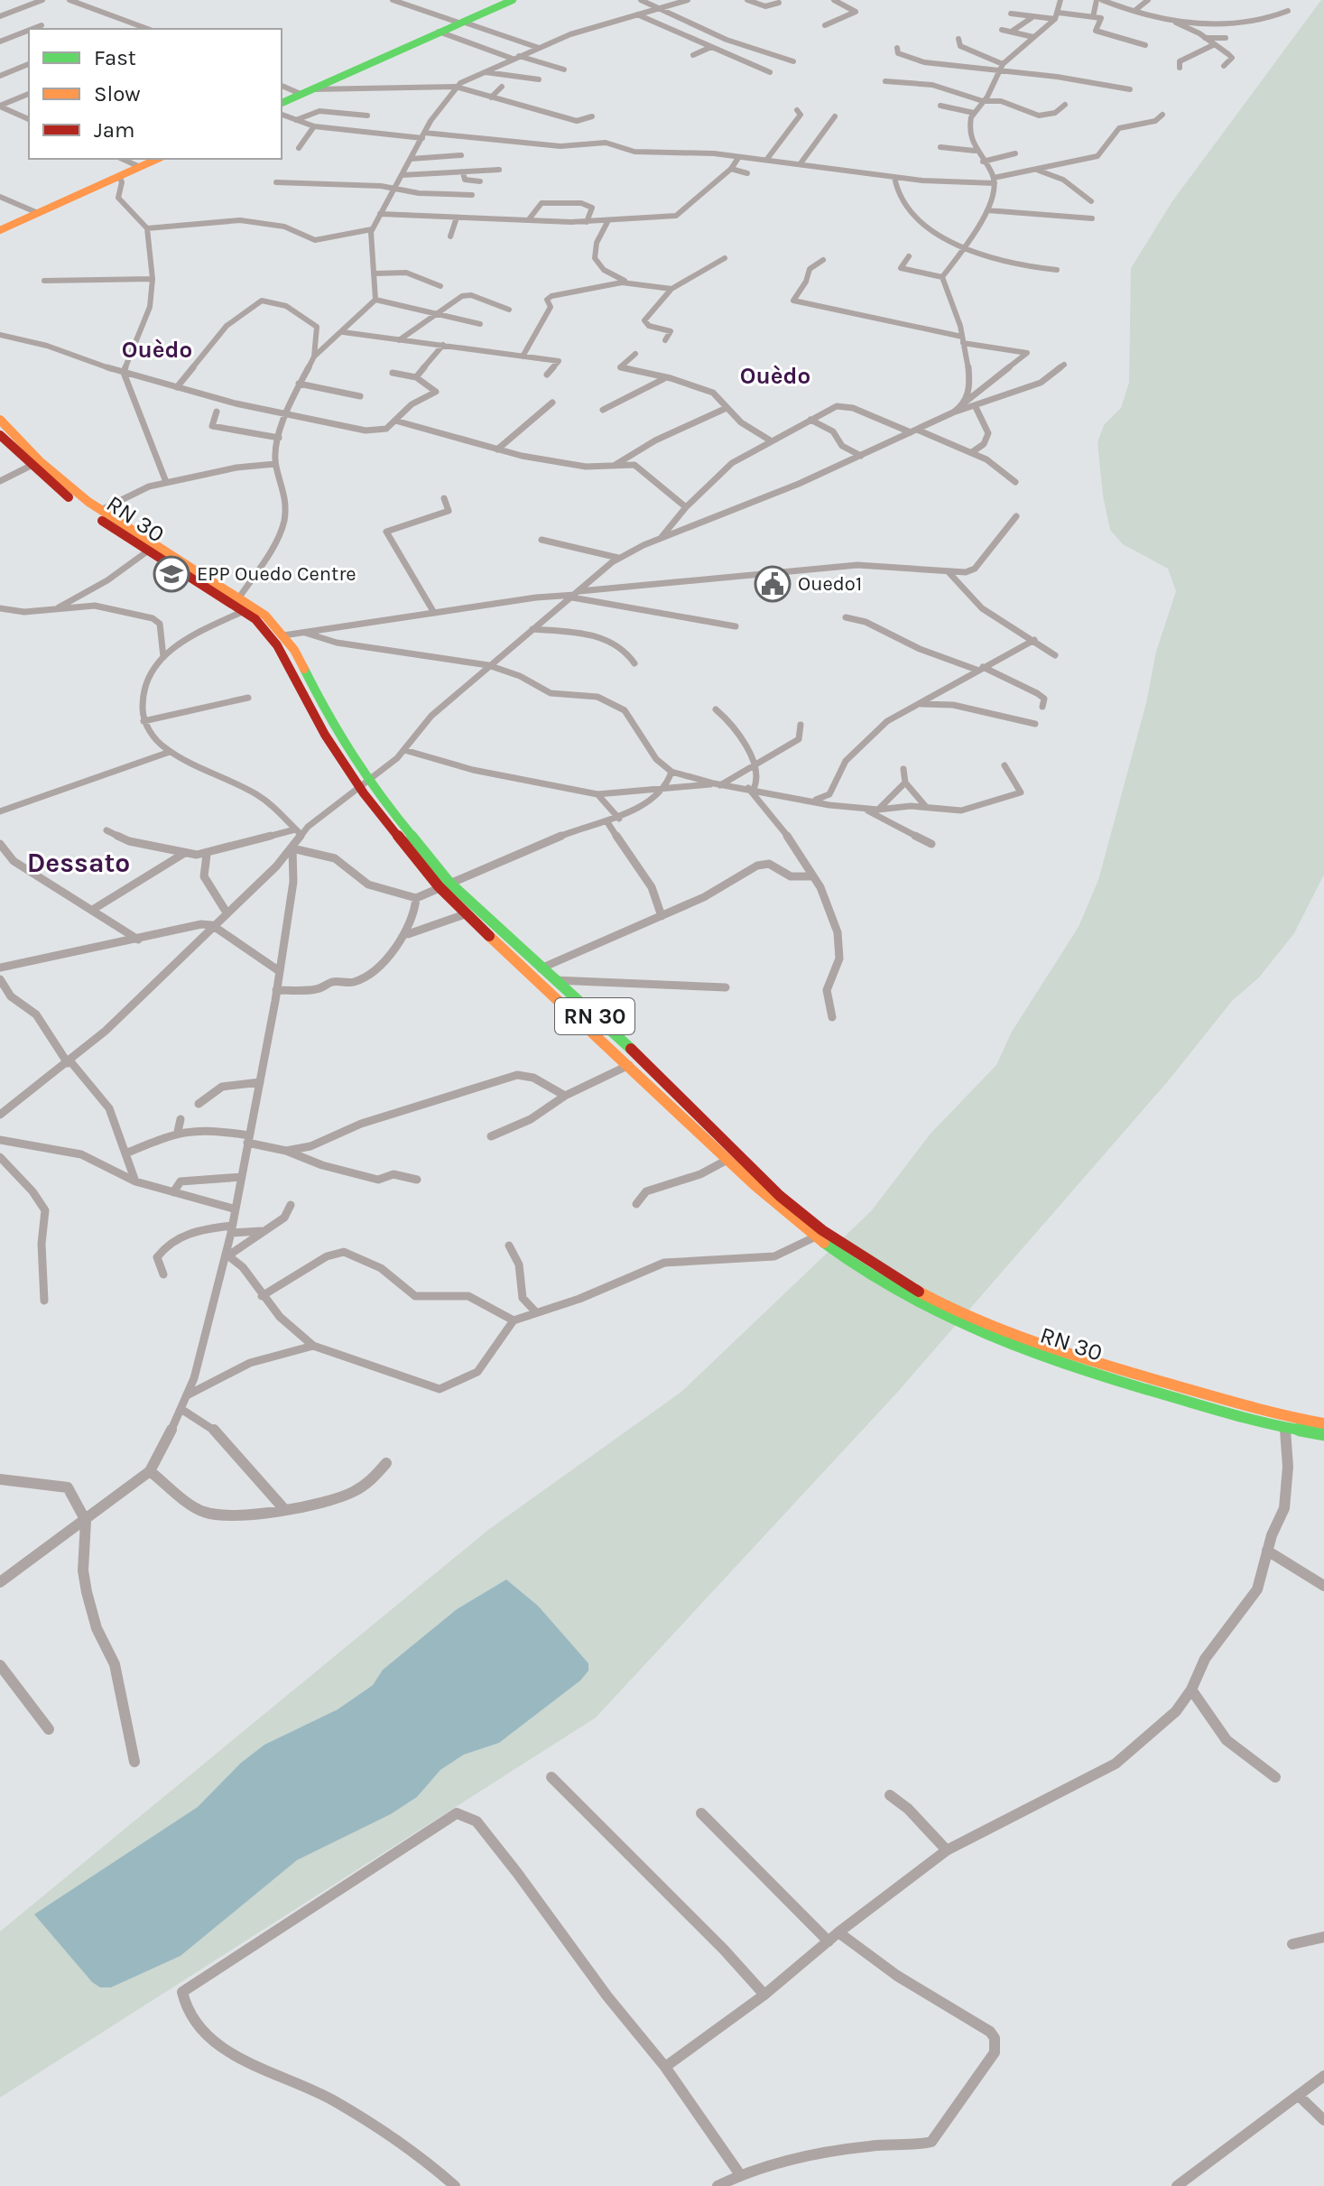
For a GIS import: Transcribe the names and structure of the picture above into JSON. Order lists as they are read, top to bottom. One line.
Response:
{"streets":{"main road":["RN 30"]},"districts":["Ouèdo","Ouèdo","Dessato"],"places":{"school or university":["EPP Ouedo Centre"],"public building":["Ouedo1"]},"legend":["Fast","Slow","Jam"]}
